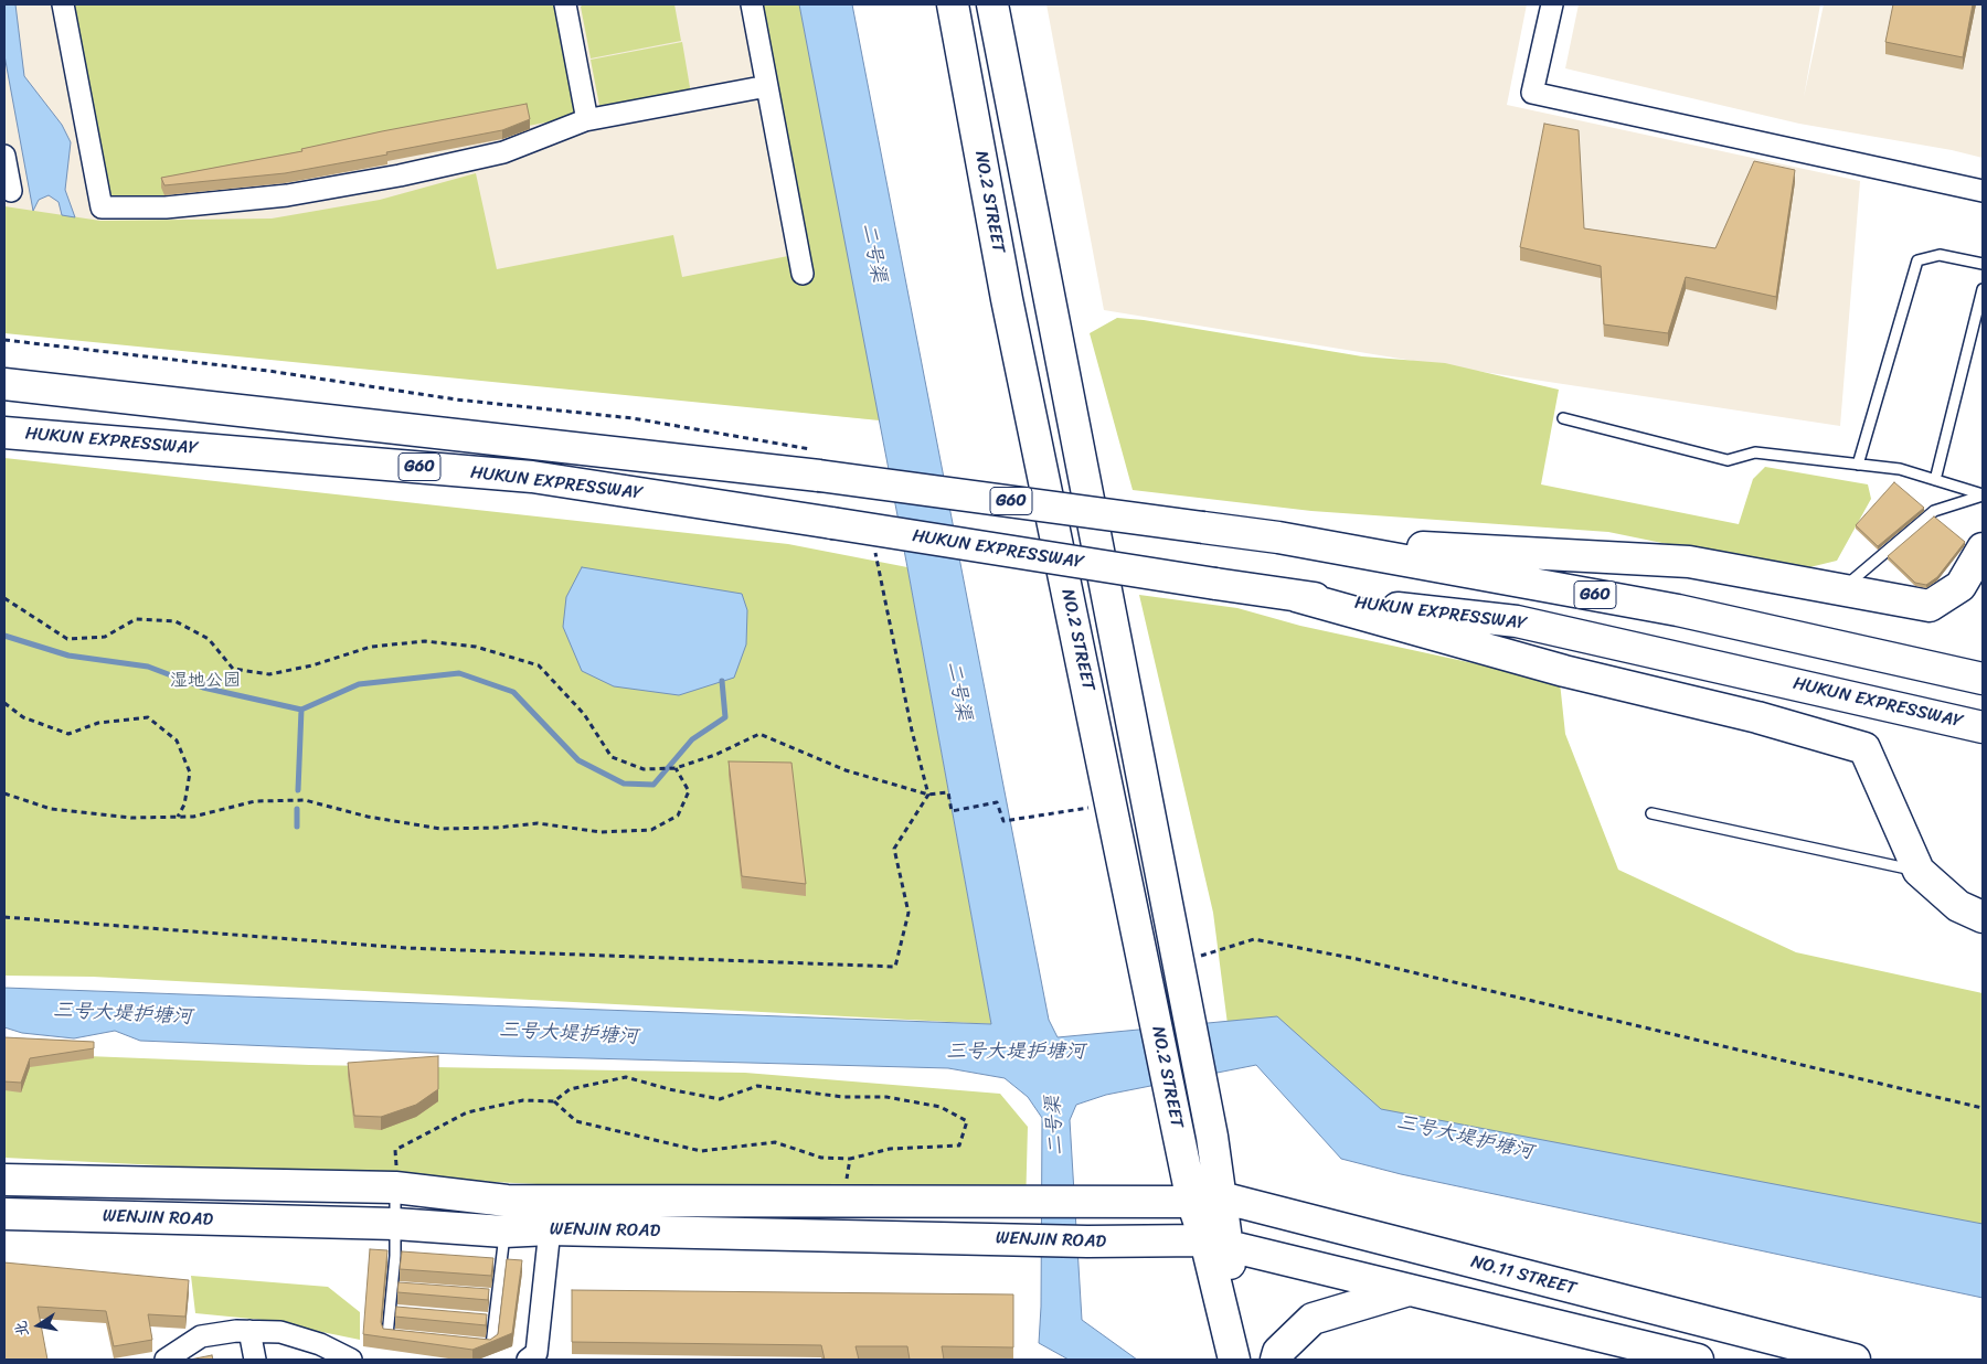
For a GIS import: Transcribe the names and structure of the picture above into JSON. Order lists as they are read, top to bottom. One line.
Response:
{"streets":{"main road":["NO.2 STREET","HUKUN EXPRESSWAY","G60","WENJIN ROAD","NO.11 STREET"]},"crossings":[["NO.2 STREET","WENJIN ROAD"],["NO.2 STREET","NO.11 STREET"],["WENJIN ROAD","NO.11 STREET"]],"water":["二号渠","三号大堤护塘河"],"parks":["湿地公园"],"north":"left"}
